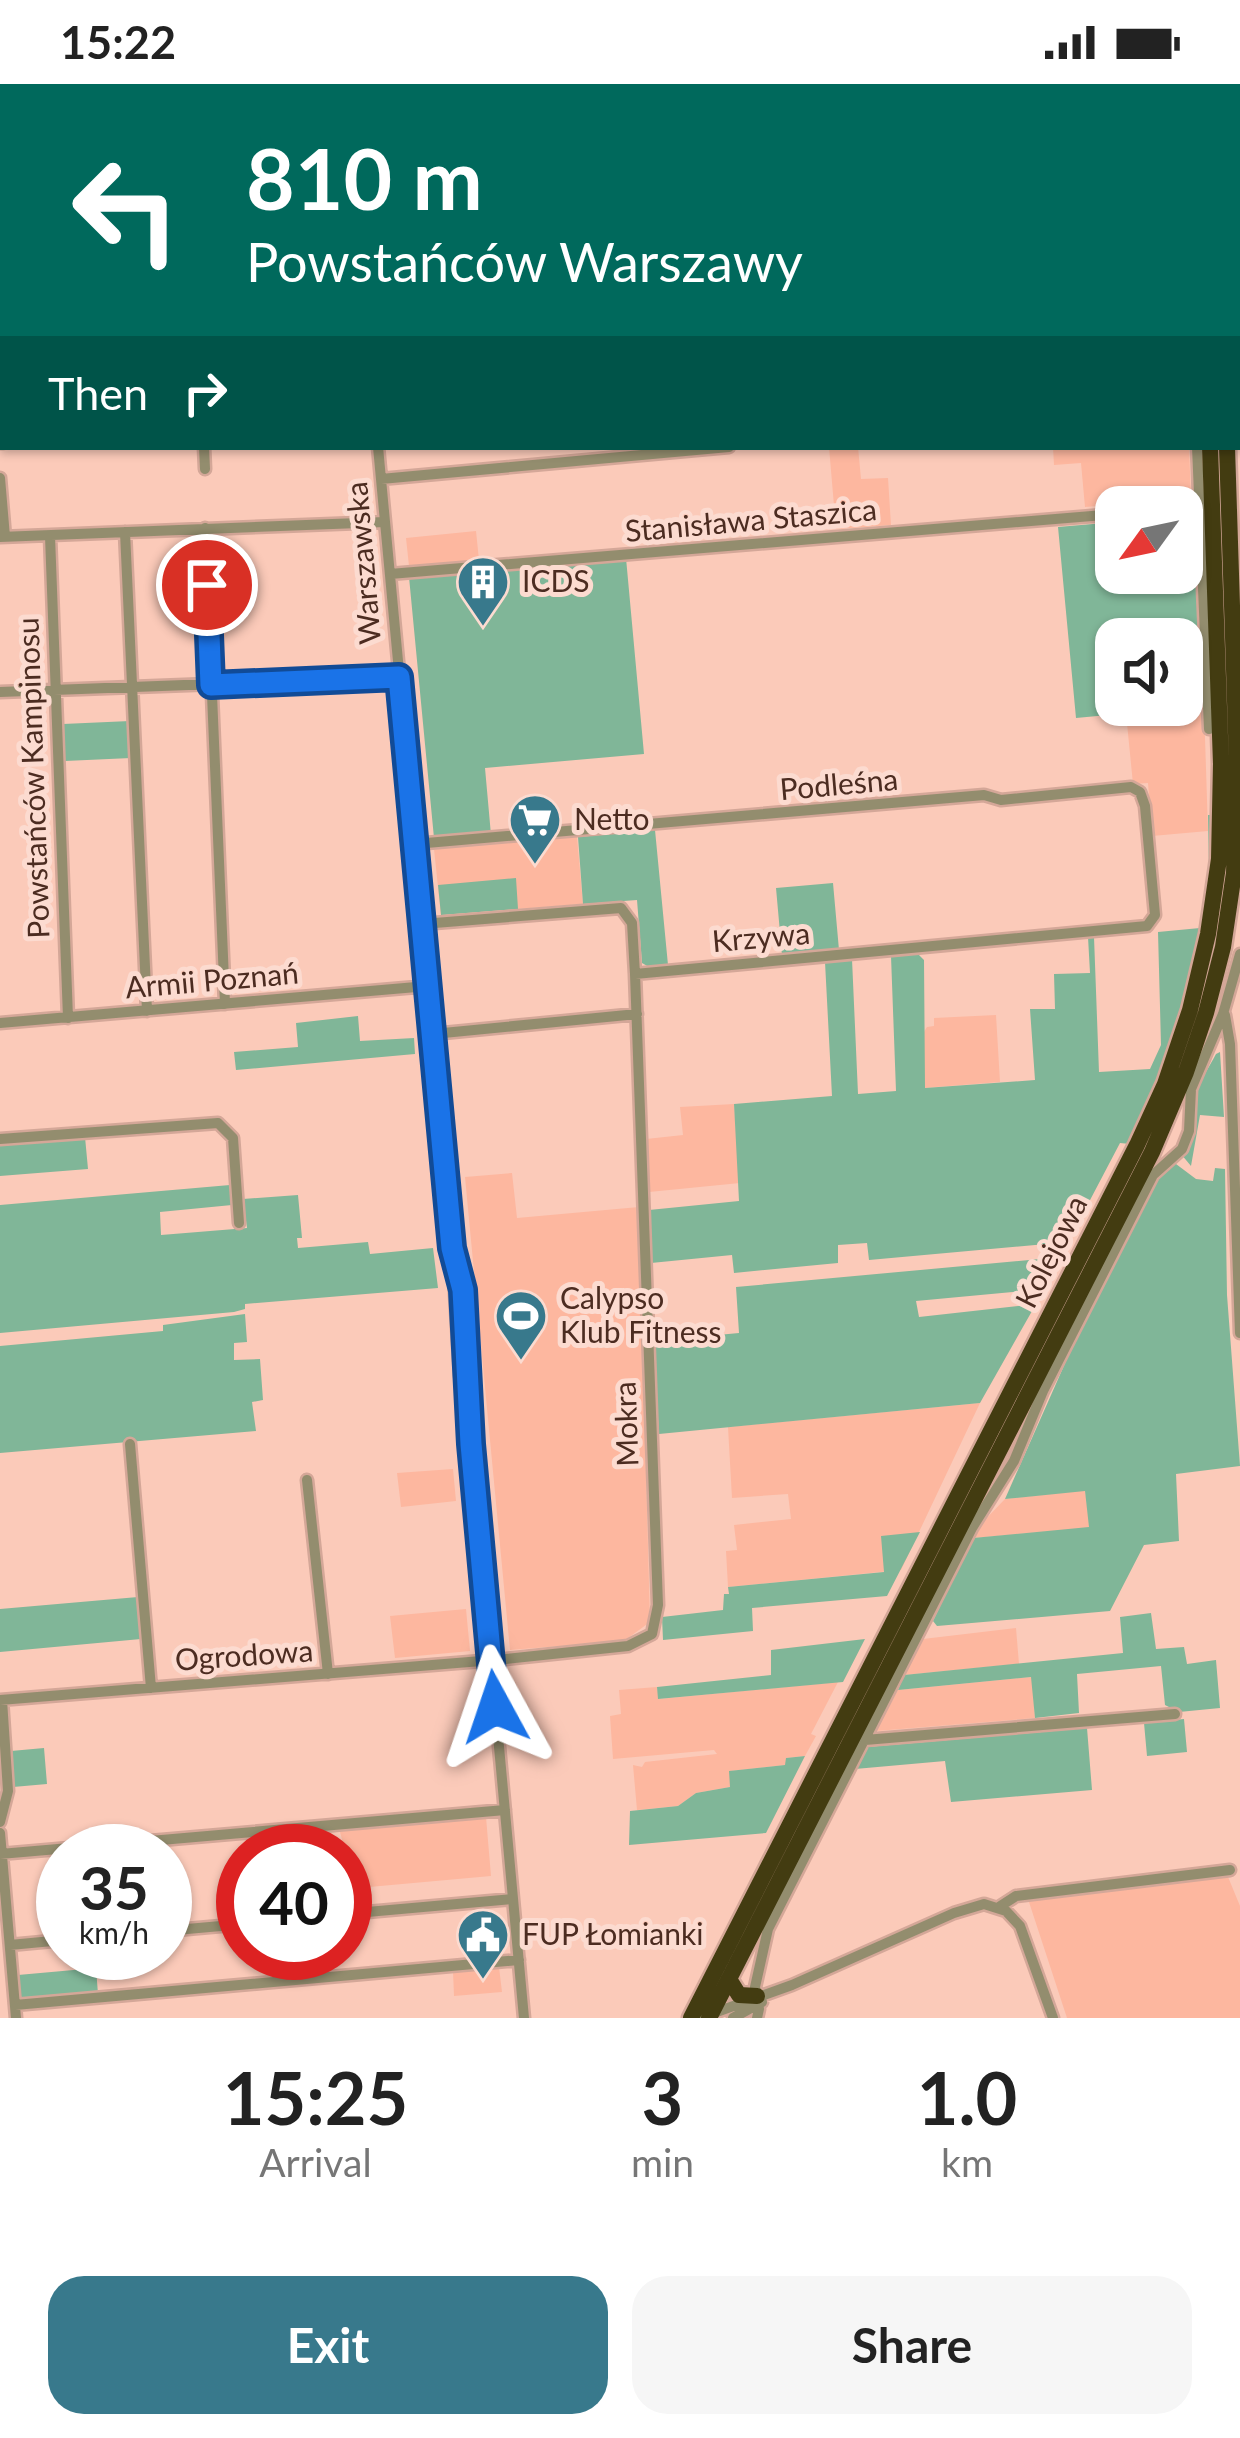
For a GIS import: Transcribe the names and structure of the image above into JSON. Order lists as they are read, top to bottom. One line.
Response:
{"streets":{"highway":["Kolejowa"],"street":["Stanisława Staszica","Warszawska","Powstańców Kampinosu","Podleśna","Krzywa","Armii Poznań","Mokra","Ogrodowa"]},"crossings":[["Stanisława Staszica","Warszawska"],["Warszawska","Podleśna"],["Warszawska","Armii Poznań"],["Warszawska","Mokra"],["Warszawska","Ogrodowa"],["Powstańców Kampinosu","Armii Poznań"],["Podleśna","Krzywa"],["Krzywa","Mokra"],["Mokra","Ogrodowa"]],"places":{"building":["ICDS"],"supermarket":["Netto"],"sports":["Calypso Klub Fitness"],"public building":["FUP Łomianki"]},"north":"bottom left","page":{"status":"15:22","turn":["810 m","Powstańców Warszawy"],"then":"Then","speed":"35 km/h","limit":"40","eta":["15:25","Arrival","3","min","1.0","km"],"buttons":["Exit","Share"]}}
